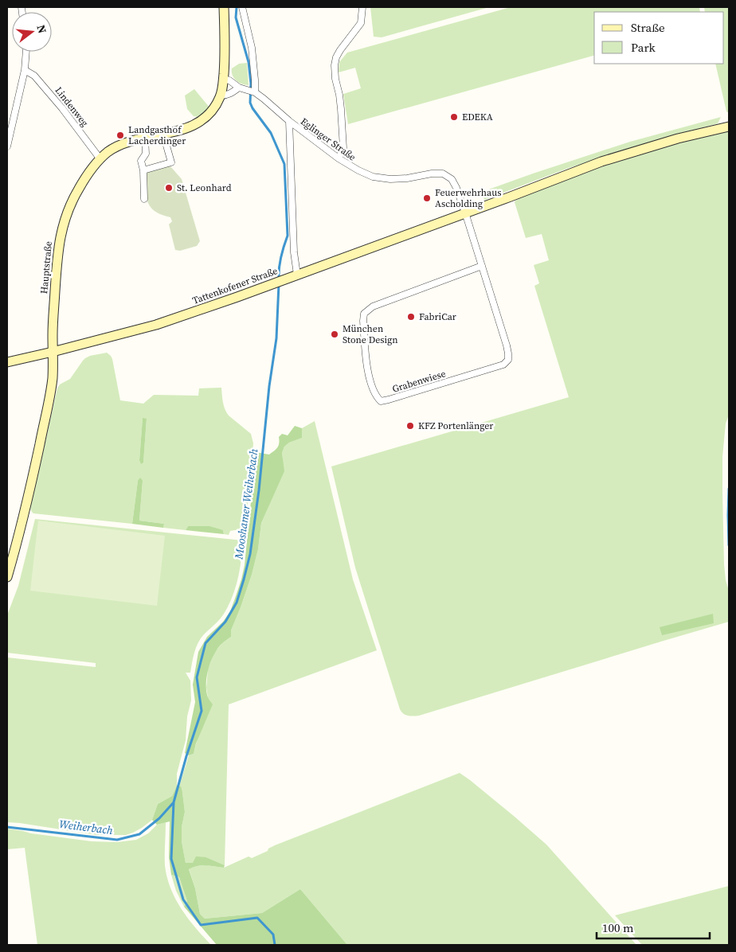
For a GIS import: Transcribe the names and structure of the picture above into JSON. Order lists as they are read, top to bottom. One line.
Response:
{"streets":{"main road":["Hauptstraße","Tattenkofener Straße"],"street":["Lindenweg","Eglinger Straße","Grabenwiese"]},"crossings":[["Lindenweg","Hauptstraße"],["Eglinger Straße","Hauptstraße"],["Eglinger Straße","Tattenkofener Straße"],["Eglinger Straße","Grabenwiese"],["Hauptstraße","Tattenkofener Straße"],["Tattenkofener Straße","Grabenwiese"]],"water":["Mooshamer Weiherbach","Weiherbach"],"places":["EDEKA","Landgasthof Lacherdinger","St. Leonhard","Feuerwehrhaus Ascholding","FabriCar","München Stone Design","KFZ Portenlänger"],"legend":["Straße","Park"],"scale_bar":"100 m","north":"right"}
